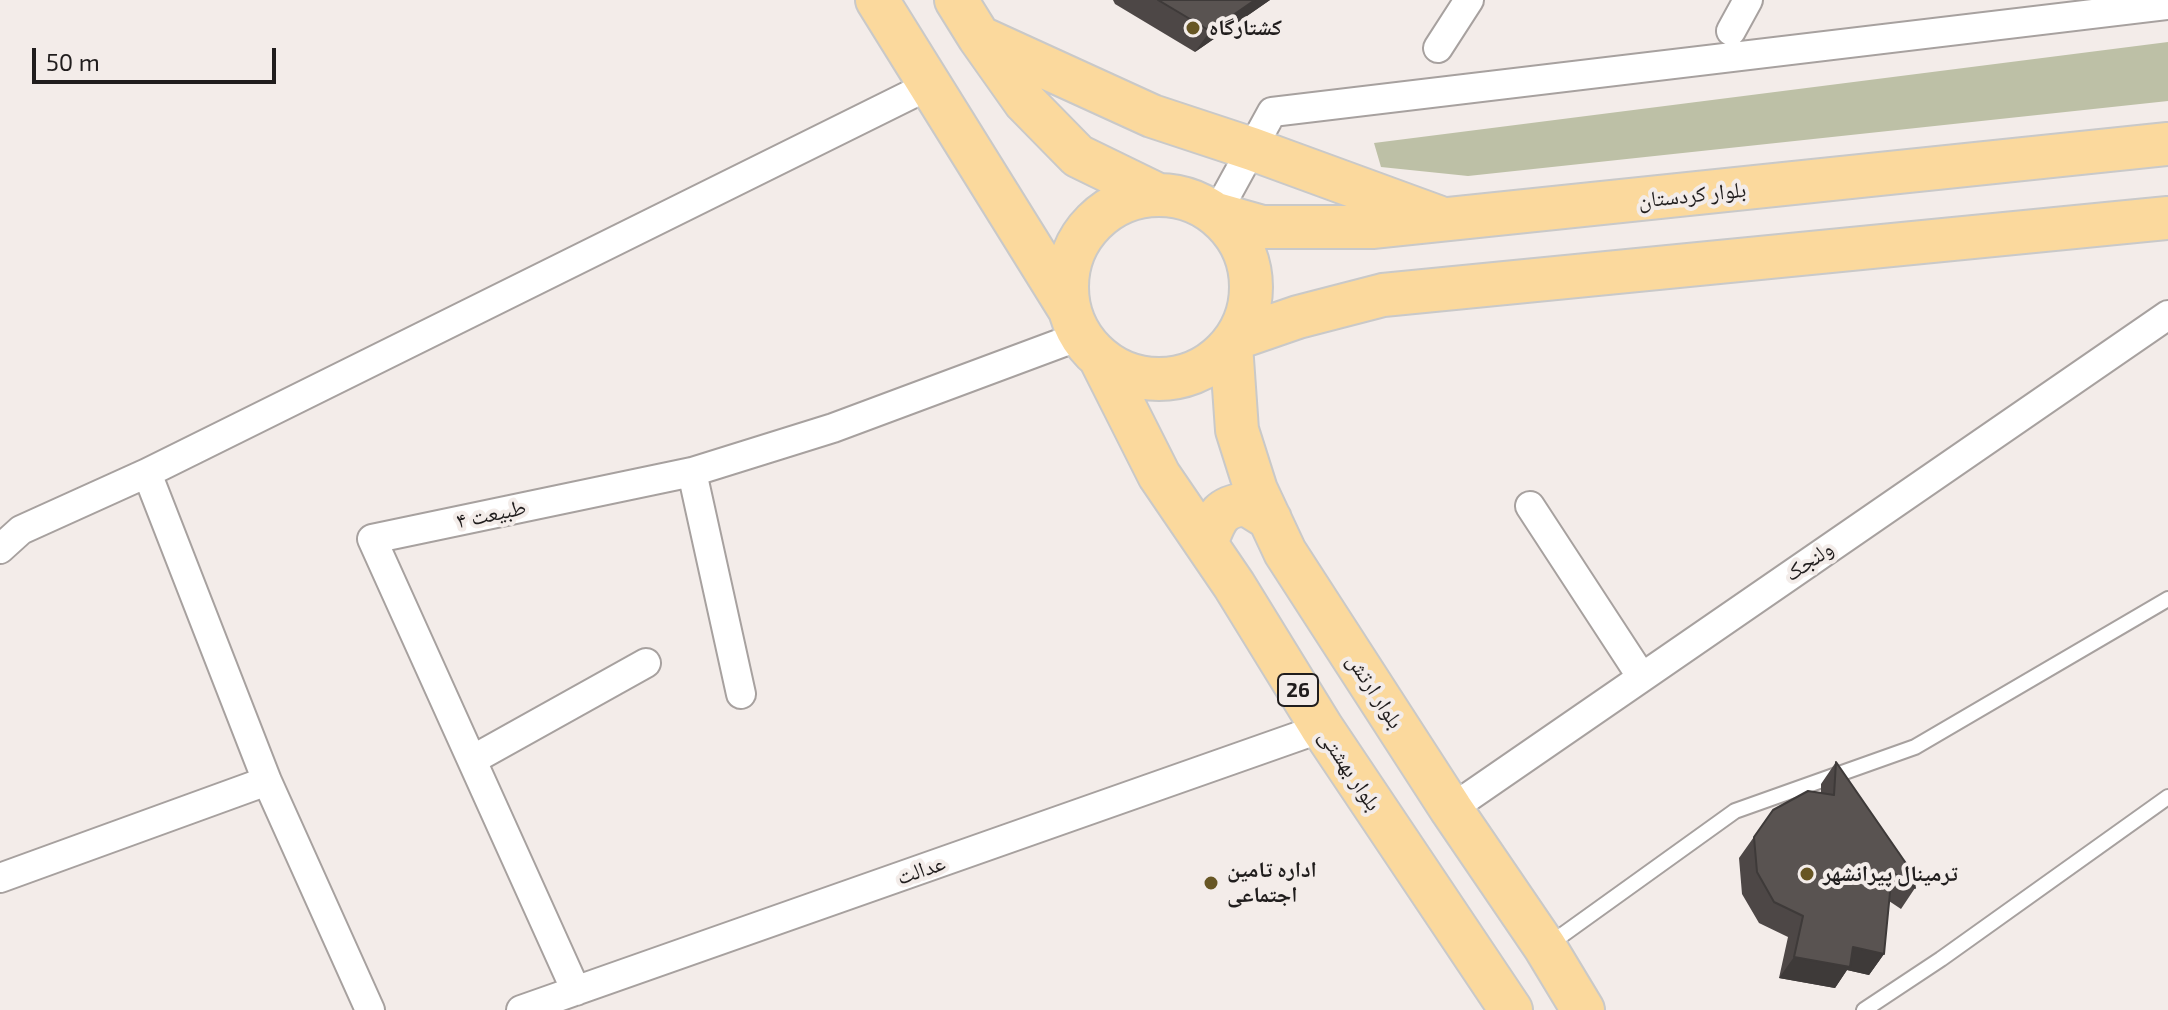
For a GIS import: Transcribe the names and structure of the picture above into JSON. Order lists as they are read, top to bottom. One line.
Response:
{"streets":{"main road":["بلوار کردستان","26","بلوار ارتش","بلوار بهشتی"],"street":["طبیعت ۴","ولنجک","عدالت"]},"crossings":[["بلوار کردستان","طبیعت ۴"],["بلوار کردستان","26"],["بلوار کردستان","بلوار ارتش"],["بلوار کردستان","بلوار بهشتی"],["طبیعت ۴","26"],["طبیعت ۴","بلوار ارتش"],["طبیعت ۴","بلوار بهشتی"],["طبیعت ۴","عدالت"],["ولنجک","بلوار ارتش"],["26","بلوار ارتش"],["26","بلوار بهشتی"],["بلوار ارتش","بلوار بهشتی"],["بلوار بهشتی","عدالت"]],"places":["کشتارگاه","ترمینال پیرانشهر","اداره تامین اجتماعی"],"scale_bar":"50 m"}
